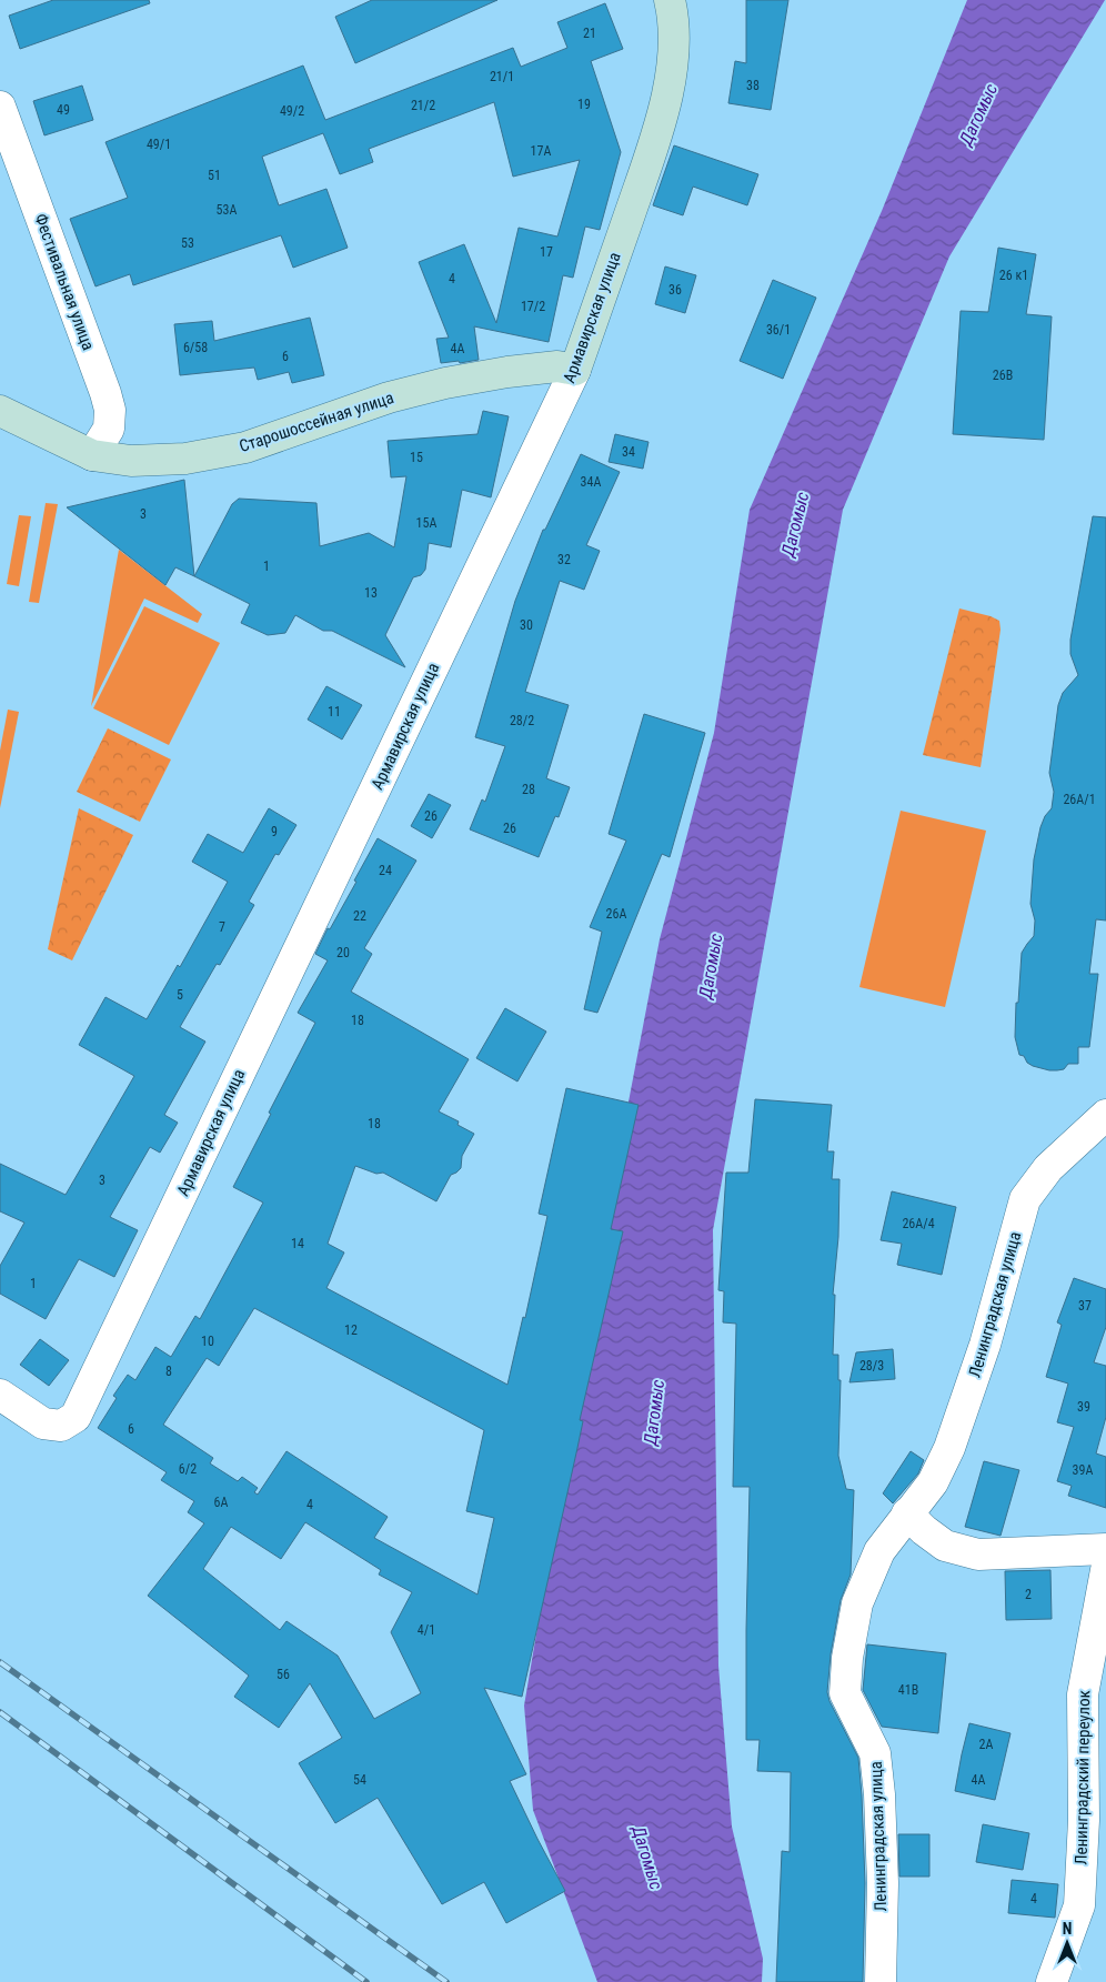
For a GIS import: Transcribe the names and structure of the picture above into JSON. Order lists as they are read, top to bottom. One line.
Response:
{"streets":{"street":["Фестивальная улица","Армавирская улица","Старошоссейная улица","Ленинградская улица","Ленинградский переулок"]},"crossings":[["Фестивальная улица","Старошоссейная улица"],["Армавирская улица","Старошоссейная улица"]],"water":["Дагомыс"],"house_numbers":["21","21/1","38","19","21/2","49","49/2","49/1","17А","51","53А","53","17","26 к1","4","36","17/2","36/1","6/58","4А","6","26В","34","15","34А","3","15А","32","1","13","30","11","28/2","28","26А/1","26","26","9","24","26А","22","7","20","5","18","18","3","26А/4","14","1","37","12","10","28/3","8","39","6","6/2","39А","6А","4","2","4/1","56","41В","2А","54","4А","4"],"north":"top"}
